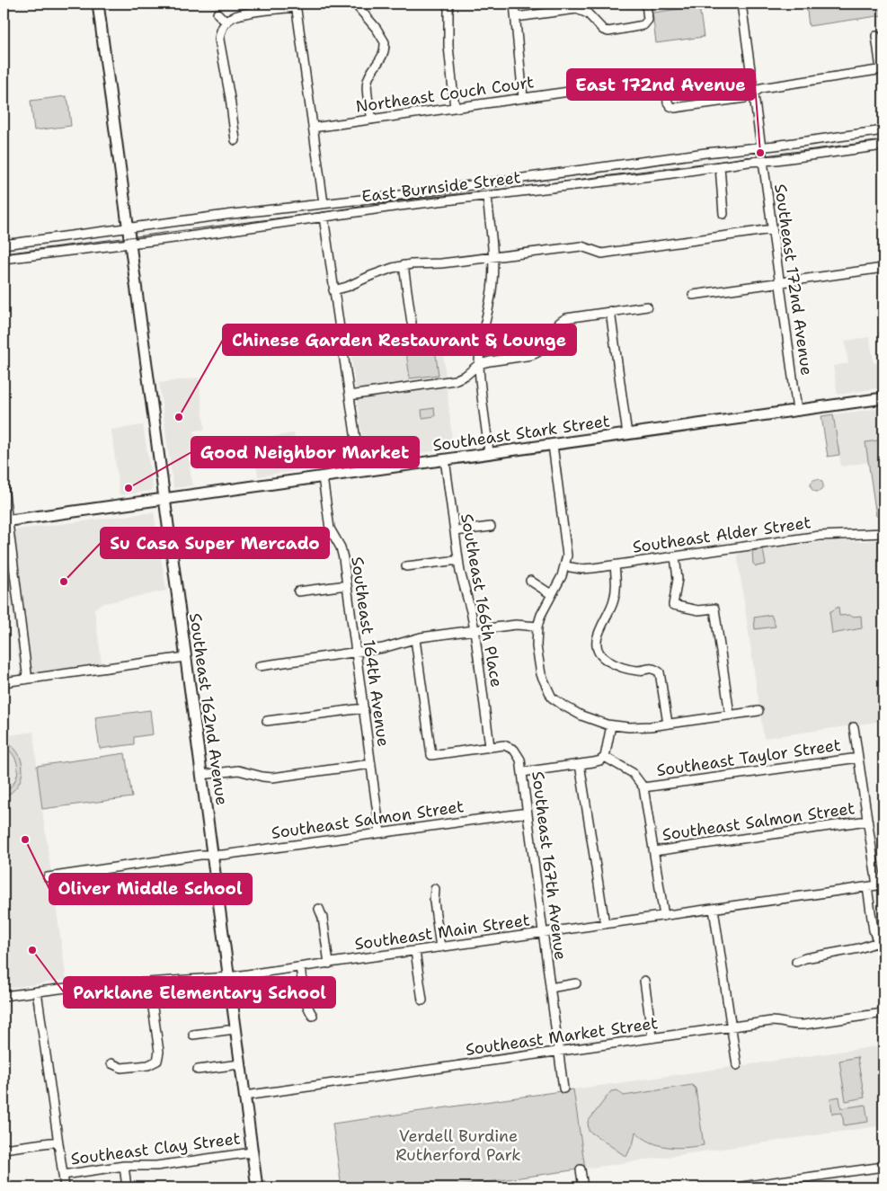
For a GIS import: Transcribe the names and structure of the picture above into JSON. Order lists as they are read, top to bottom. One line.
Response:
{"streets":{"main road":["Southeast Stark Street","Southeast 162nd Avenue"],"street":["Northeast Couch Court","East Burnside Street","Southeast 172nd Avenue","Southeast Alder Street","Southeast 166th Place","Southeast 164th Avenue","Southeast Taylor Street","Southeast Salmon Street","Southeast 167th Avenue","Southeast Main Street","Southeast Market Street","Southeast Clay Street"]},"crossings":[["East Burnside Street","Southeast 172nd Avenue"],["East Burnside Street","Southeast 162nd Avenue"],["Southeast 172nd Avenue","Southeast Stark Street"],["Southeast Stark Street","Southeast 166th Place"],["Southeast Stark Street","Southeast 164th Avenue"],["Southeast Stark Street","Southeast 162nd Avenue"],["Southeast 166th Place","Southeast 167th Avenue"],["Southeast 164th Avenue","Southeast Salmon Street"],["Southeast 162nd Avenue","Southeast Salmon Street"],["Southeast 162nd Avenue","Southeast Main Street"],["Southeast 162nd Avenue","Southeast Market Street"],["Southeast 162nd Avenue","Southeast Clay Street"],["Southeast Salmon Street","Southeast 167th Avenue"],["Southeast 167th Avenue","Southeast Main Street"],["Southeast 167th Avenue","Southeast Market Street"]],"parks":["Verdell Burdine Rutherford Park"],"places":["East 172nd Avenue","Chinese Garden Restaurant & Lounge","Good Neighbor Market","Su Casa Super Mercado","Oliver Middle School","Parklane Elementary School"]}
